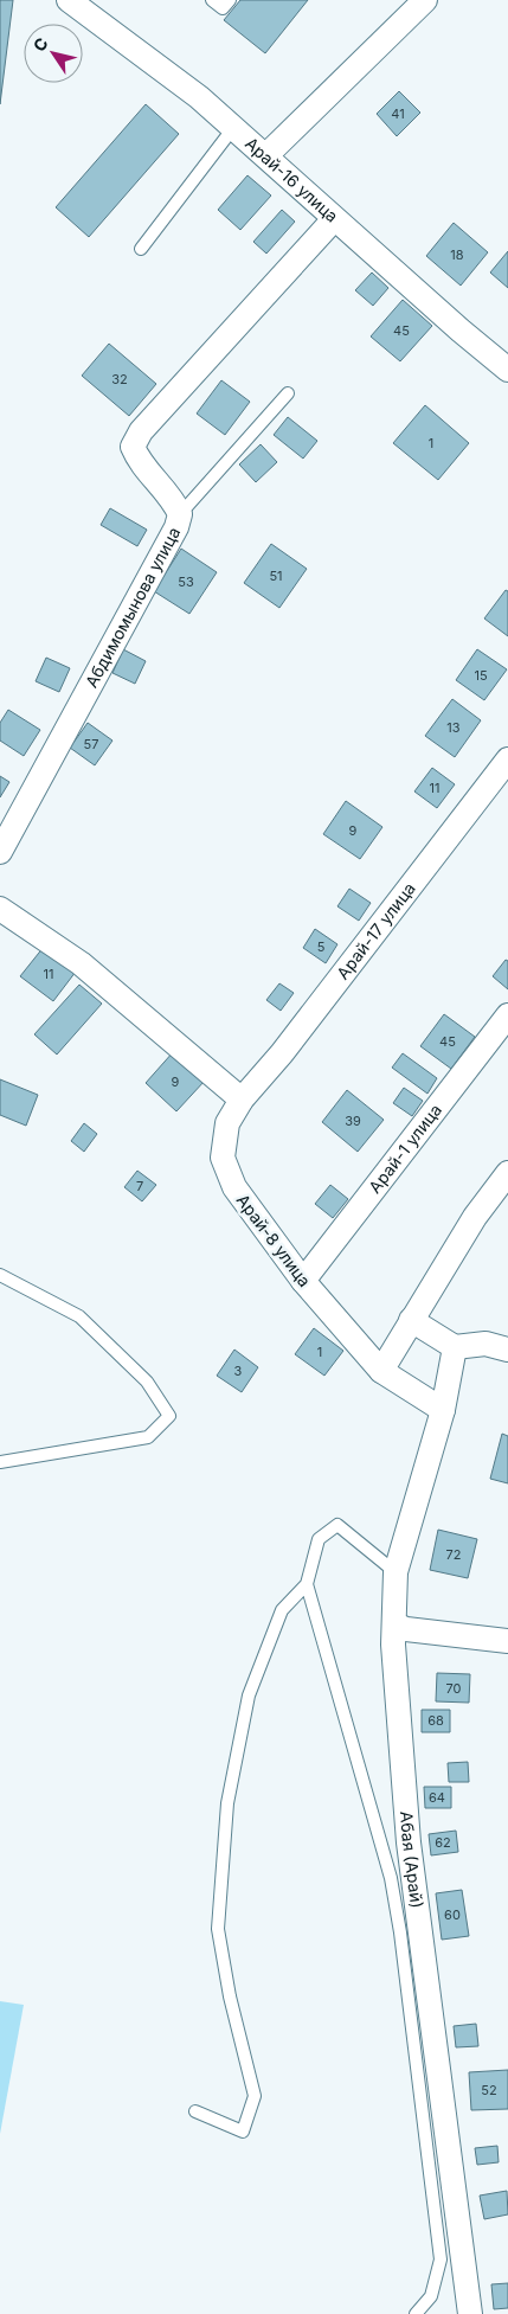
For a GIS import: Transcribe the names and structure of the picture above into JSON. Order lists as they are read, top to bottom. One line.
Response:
{"streets":{"street":["Арай-16 улица","Абдимомынова улица","Арай-17 улица","Арай-1 улица","Арай-8 улица","Абая (Арай)"]},"crossings":[["Арай-16 улица","Абдимомынова улица"],["Арай-17 улица","Арай-8 улица"],["Арай-1 улица","Арай-8 улица"],["Арай-8 улица","Абая (Арай)"]],"house_numbers":["41","18","45","32","1","51","53","15","13","57","11","9","5","11","45","9","39","7","1","3","72","70","68","64","62","60","52"],"north":"top left"}
